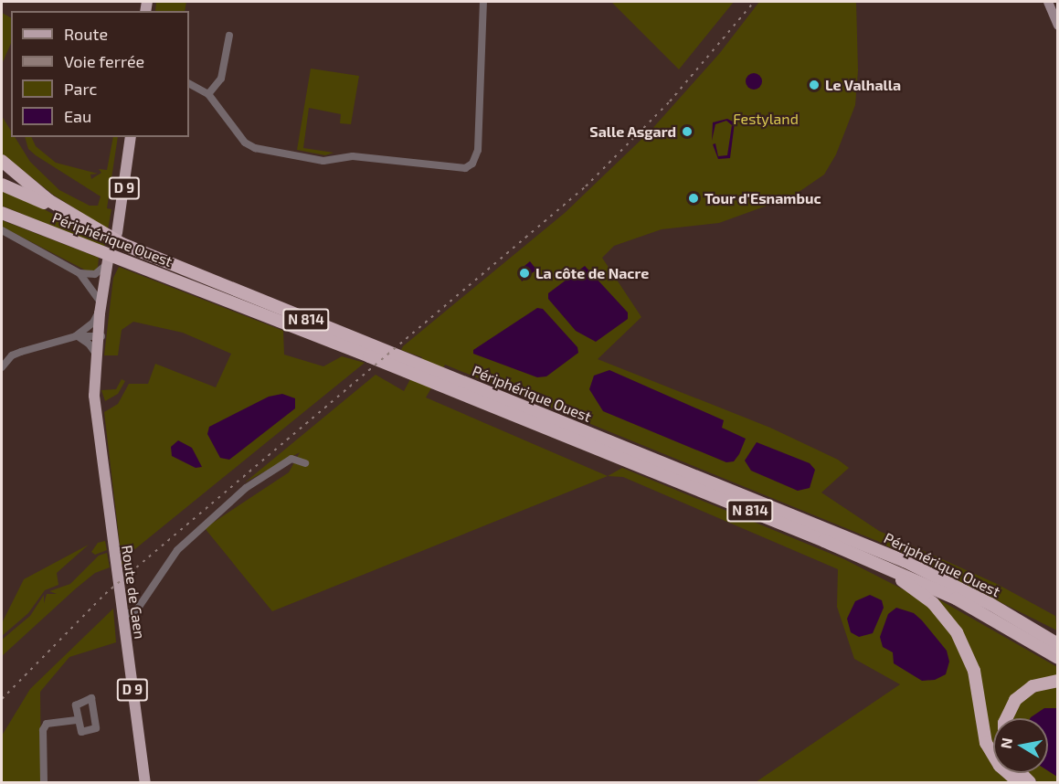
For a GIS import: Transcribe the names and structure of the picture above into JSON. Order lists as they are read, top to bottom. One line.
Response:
{"streets":{"highway":["Périphérique Ouest","N 814"],"main road":["D 9","Route de Caen"]},"crossings":[["D 9","Périphérique Ouest"],["Périphérique Ouest","Route de Caen"]],"parks":["Festyland"],"places":["Le Valhalla","Salle Asgard","Tour d'Esnambuc","La côte de Nacre"],"legend":["Route","Voie ferrée","Parc","Eau"],"north":"left"}
